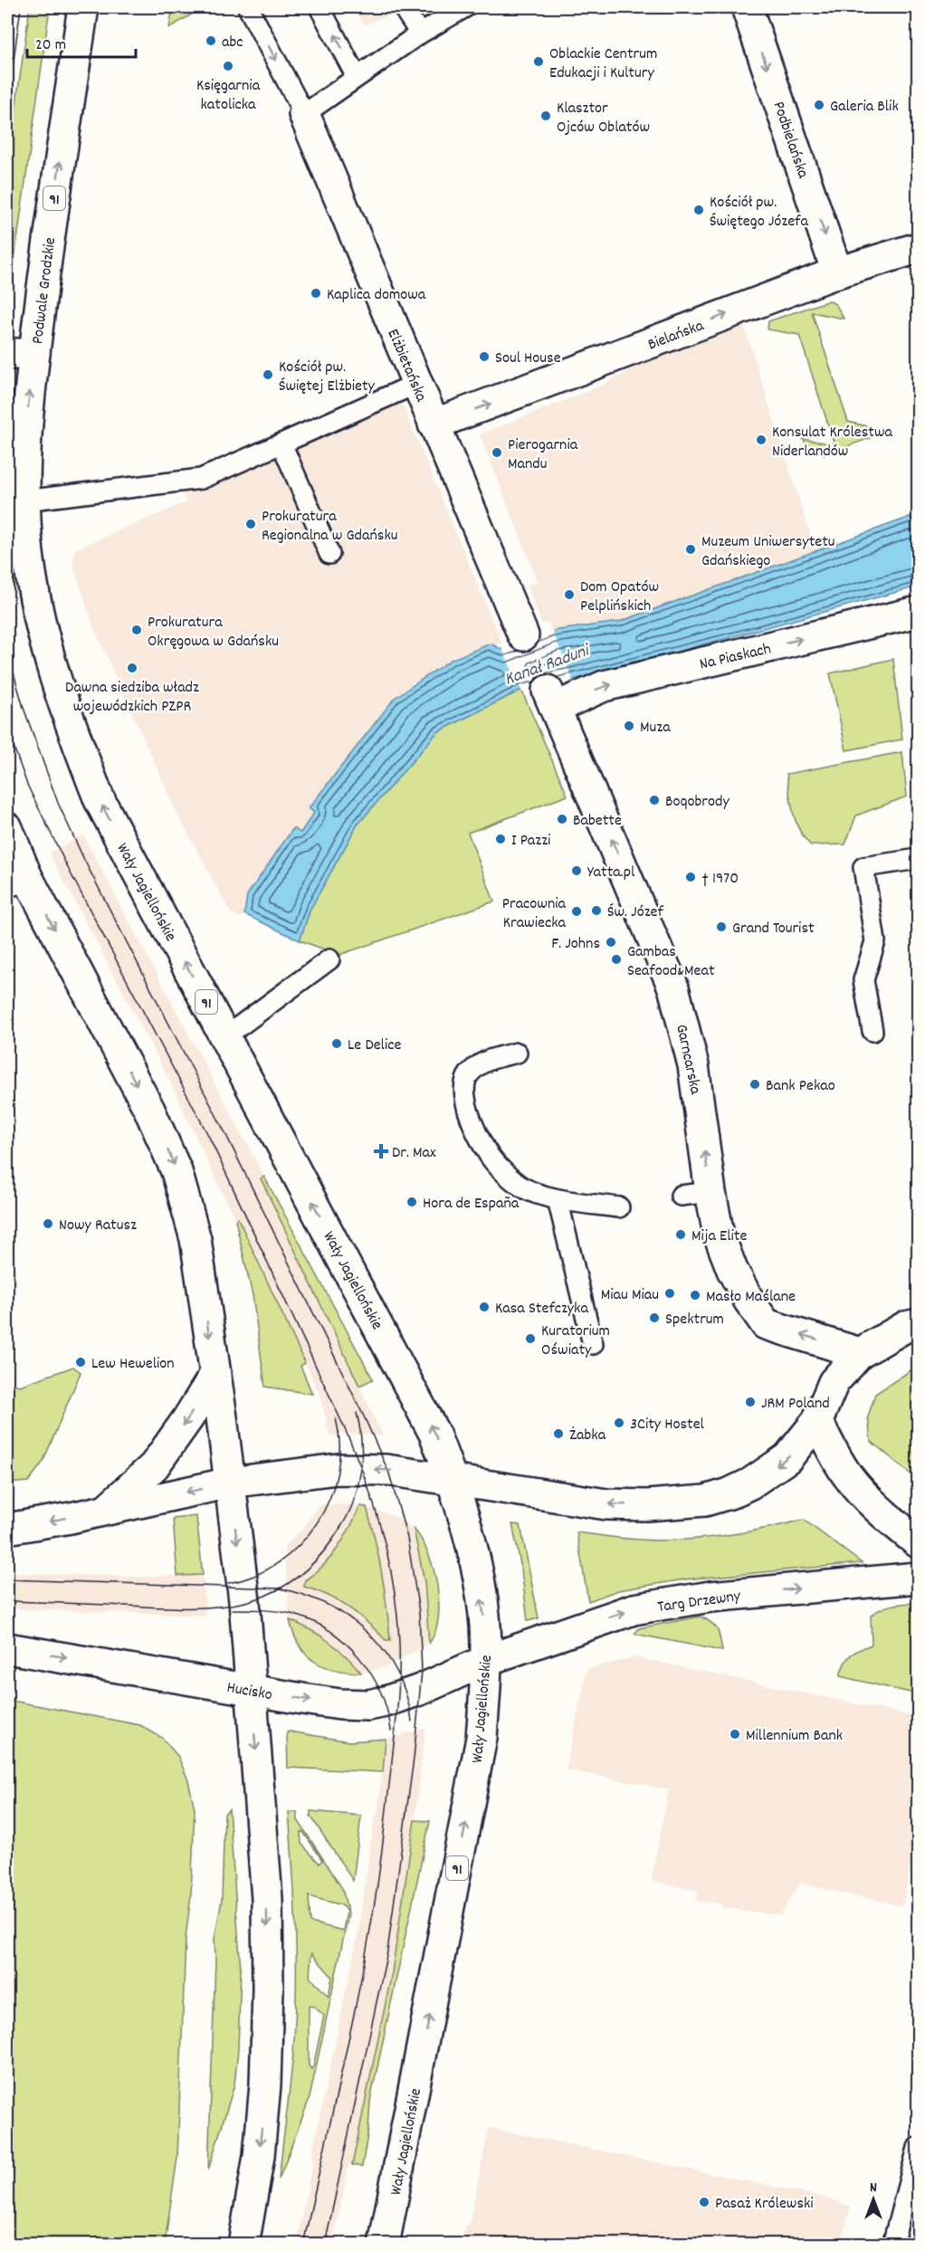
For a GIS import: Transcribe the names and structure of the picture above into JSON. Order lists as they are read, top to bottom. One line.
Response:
{"streets":{"main road":["Podbielańska","91","Podwale Grodzkie","Bielańska","Elżbietańska","Na Piaskach","Wały Jagiellońskie","Garncarska","Targ Drzewny","Hucisko"]},"crossings":[["Podbielańska","Bielańska"],["Podwale Grodzkie","Wały Jagiellońskie"],["Bielańska","Elżbietańska"],["Na Piaskach","Garncarska"],["Wały Jagiellońskie","Targ Drzewny"],["Wały Jagiellońskie","Hucisko"],["Targ Drzewny","Hucisko"]],"one_way":["Podbielańska","Podwale Grodzkie","Bielańska","Na Piaskach","Garncarska"],"water":["Kanał Raduni"],"places":{"other":["abc","Oblackie Centrum Edukacji i Kultury","Księgarnia katolicka","Galeria Blik","Klasztor Ojców Oblatów","Kościół pw. Świętego Józefa","Kaplica domowa","Soul House","Kościół pw. Świętej Elżbiety","Konsulat Królestwa Niderlandów","Pierogarnia Mandu","Prokuratura Regionalna w Gdańsku","Muzeum Uniwersytetu Gdańskiego","Dom Opatów Pelplińskich","Prokuratura Okręgowa w Gdańsku","Dawna siedziba władz wojewódzkich PZPR","Muza","Boqobrody","Babette","I Pazzi","Yatta.pl","† 1970","Św. Józef","Pracownia Krawiecka","Grand Tourist","F. Johns","Gambas Seafood&Meat","Le Delice","Bank Pekao","Hora de España","Nowy Ratusz","Mija Elite","Miau Miau","Masło Maślane","Kasa Stefczyka","Spektrum","Kuratorium Oświaty","Lew Hewelion","JRM Poland","3City Hostel","Żabka","Millennium Bank","Pasaż Królewski"],"health":["Dr. Max"]},"scale_bar":"20 m","north":"top"}
